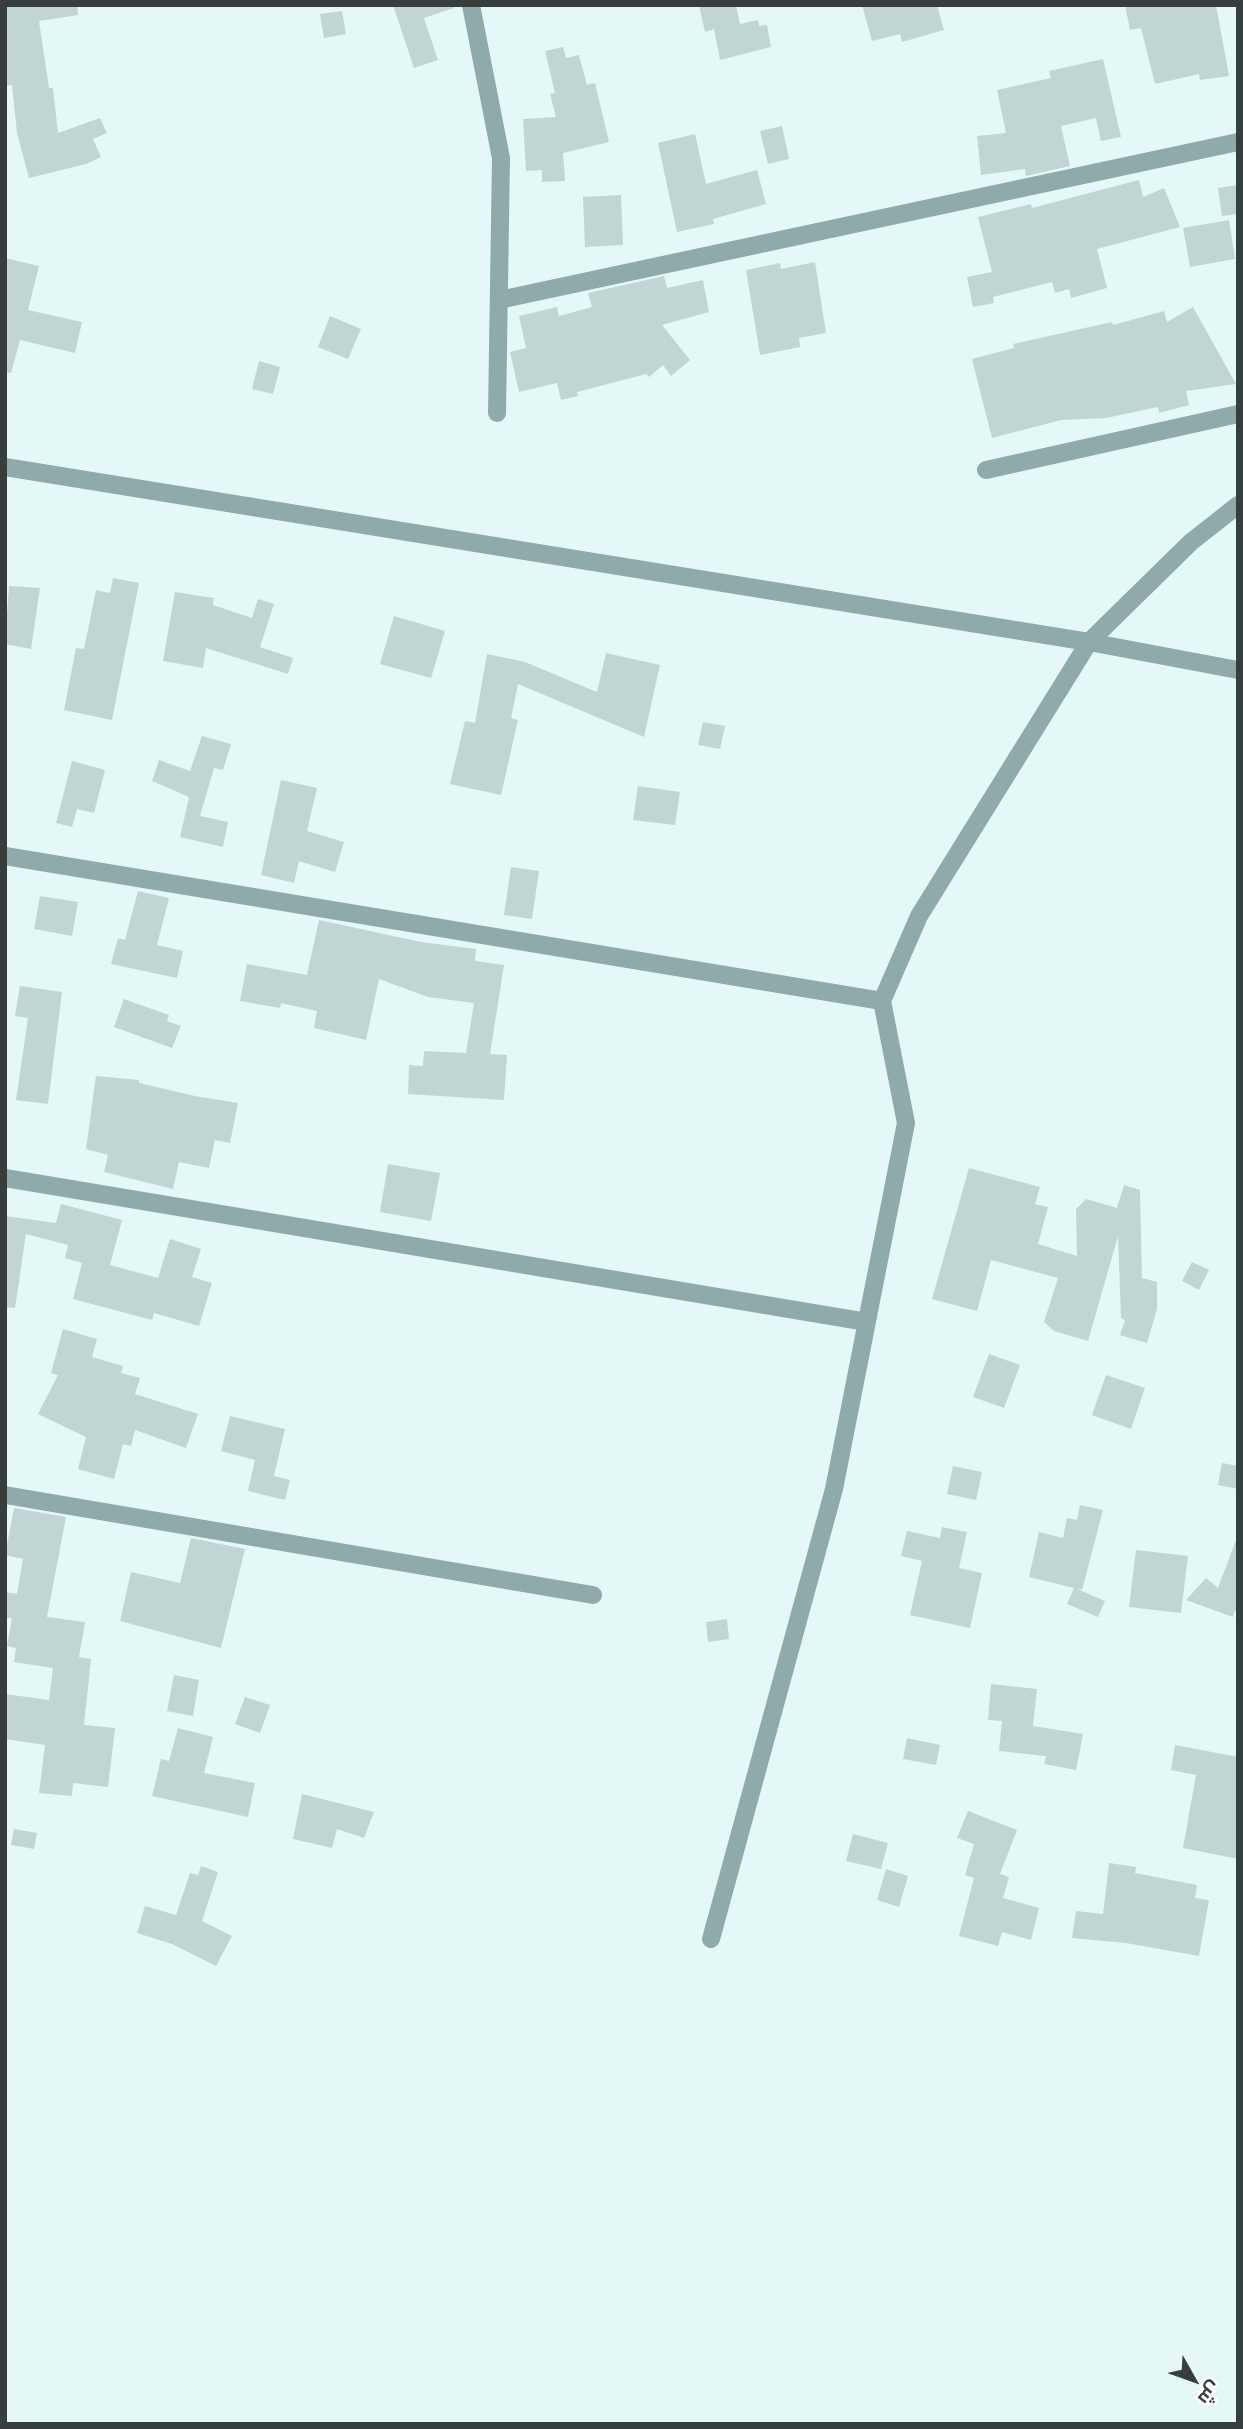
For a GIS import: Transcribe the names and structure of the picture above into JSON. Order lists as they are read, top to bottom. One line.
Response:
{"north":"bottom right"}
